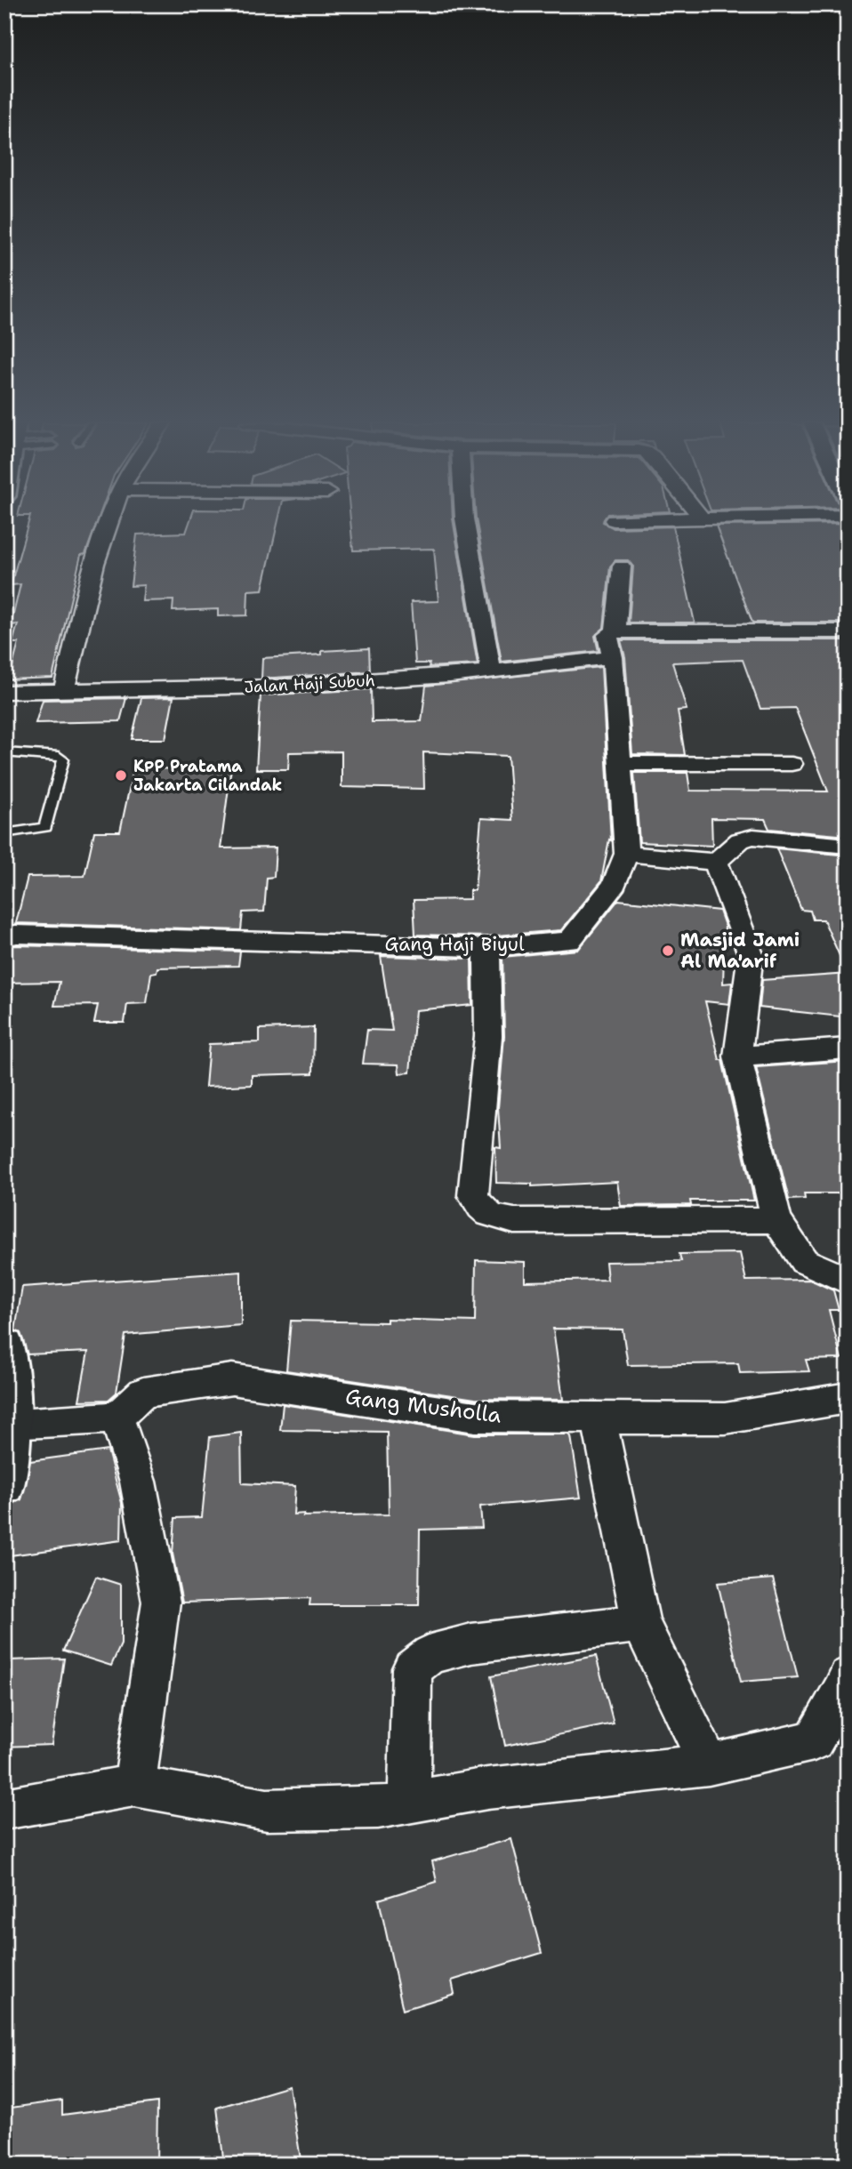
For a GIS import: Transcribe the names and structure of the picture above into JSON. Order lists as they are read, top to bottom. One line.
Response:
{"streets":{"street":["Jalan Haji Subuh","Gang Haji Biyul","Gang Musholla"]},"places":["KPP Pratama Jakarta Cilandak","Masjid Jami Al Ma'arif"]}
